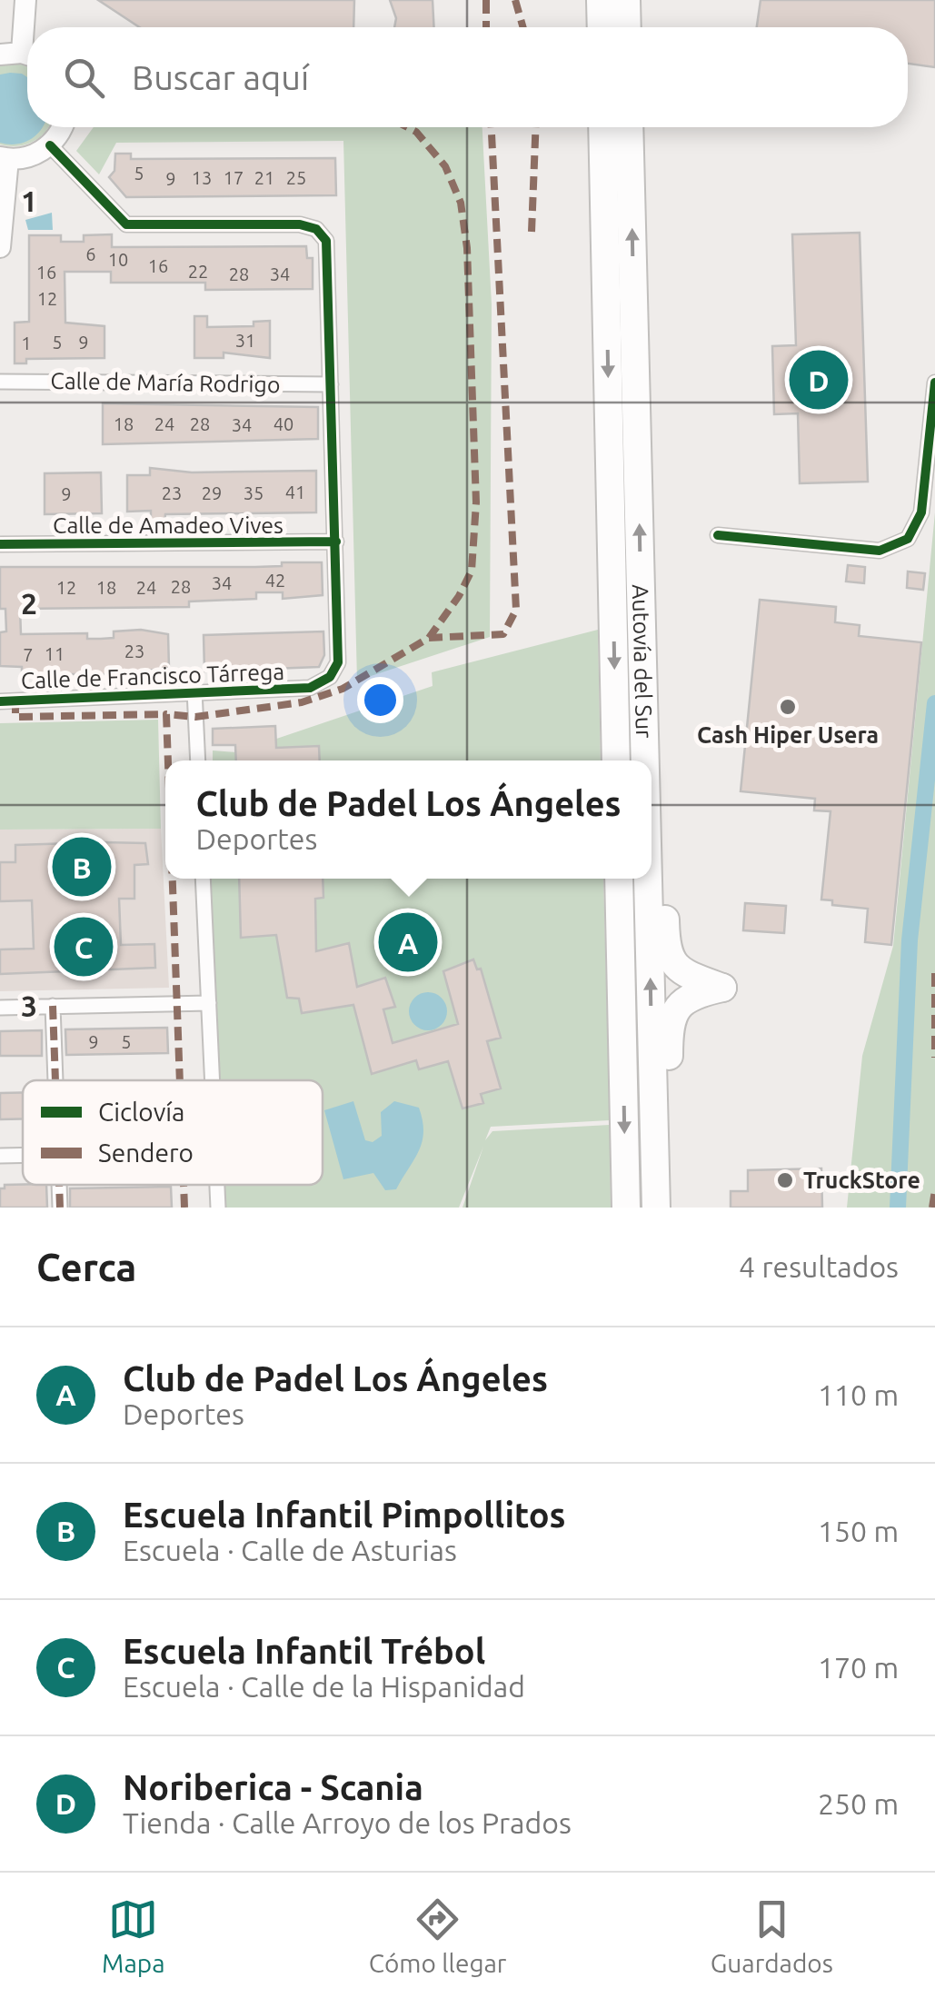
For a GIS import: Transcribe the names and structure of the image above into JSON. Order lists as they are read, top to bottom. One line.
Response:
{"streets":{"highway":["Autovía del Sur"],"street":["Calle de María Rodrigo","Calle de Amadeo Vives","Calle de Francisco Tárrega"]},"crossings":[["Calle de María Rodrigo","Calle de Francisco Tárrega"],["Calle de Amadeo Vives","Calle de Francisco Tárrega"]],"places":["Cash Hiper Usera","TruckStore"],"house_numbers":["5","13","17","21","25","9","6","10","16","22","16","28","34","12","31","5","9","1","18","24","28","40","34","41","23","29","35","9","42","34","28","12","18","24","23","11","7","9","5"],"legend":["Ciclovía","Sendero"],"page":{"search":"Buscar aquí","pins":["D","B","A","C"],"popup":["Club de Padel Los Ángeles","Deportes"],"heading":["Cerca","4 resultados"],"list":[{"mark":"A","name":"Club de Padel Los Ángeles","note":"Deportes","value":"110 m"},{"mark":"B","name":"Escuela Infantil Pimpollitos","note":"Escuela · Calle de Asturias","value":"150 m"},{"mark":"C","name":"Escuela Infantil Trébol","note":"Escuela · Calle de la Hispanidad","value":"170 m"},{"mark":"D","name":"Noriberica - Scania","note":"Tienda · Calle Arroyo de los Prados","value":"250 m"}],"nav":["Mapa","Cómo llegar","Guardados"]},"grid":{"rows":["1","2","3"]}}
